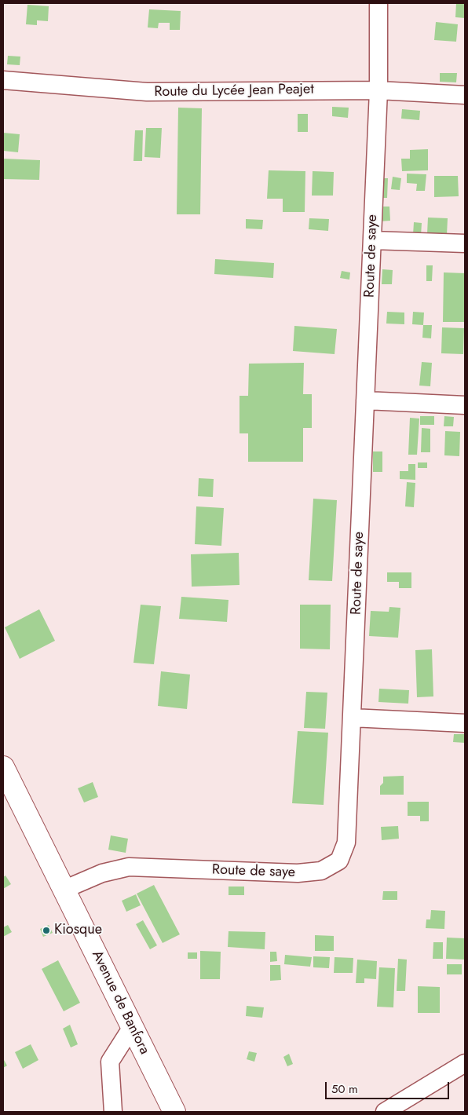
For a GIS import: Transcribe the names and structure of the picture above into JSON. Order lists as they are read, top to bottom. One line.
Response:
{"streets":{"main road":["Avenue de Banfora"],"street":["Route du Lycée Jean Peajet","Route de saye"]},"crossings":[["Route du Lycée Jean Peajet","Route de saye"],["Route de saye","Avenue de Banfora"]],"places":["Kiosque"],"scale_bar":"50 m"}
